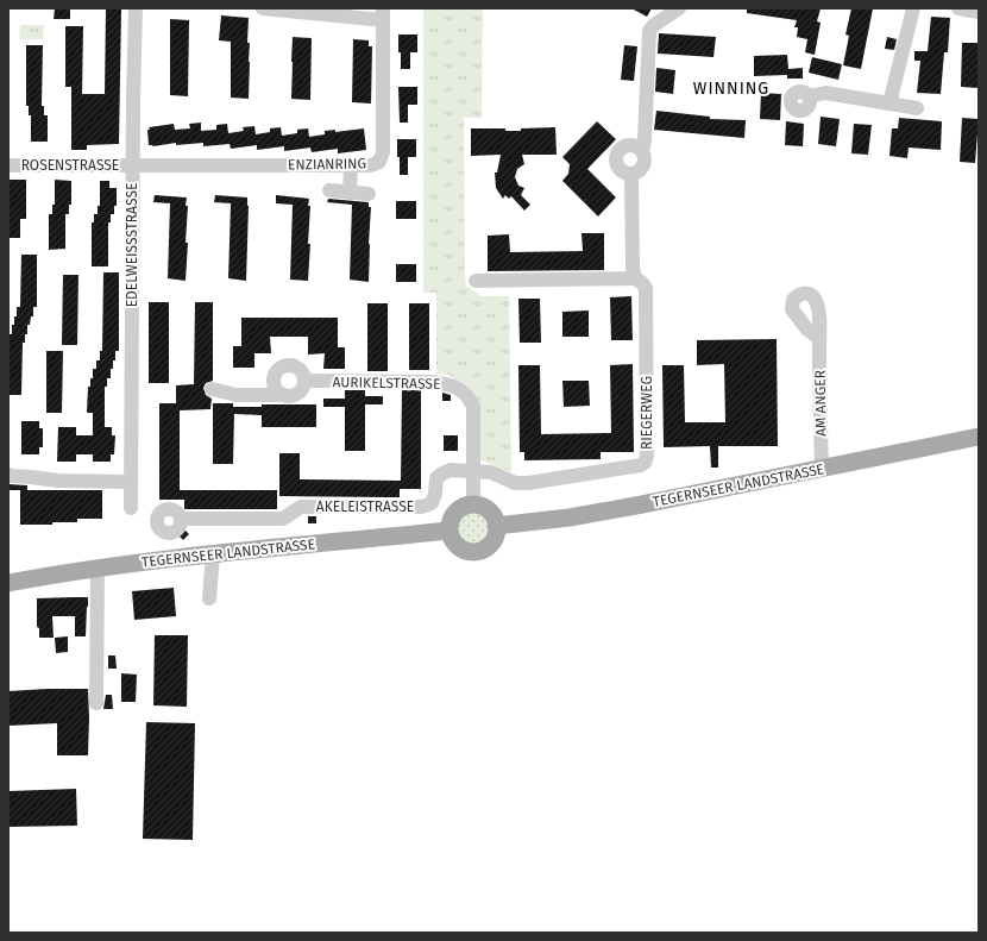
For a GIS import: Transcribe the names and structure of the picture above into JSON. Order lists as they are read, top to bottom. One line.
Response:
{"streets":{"main road":["TEGERNSEER LANDSTRASSE"],"street":["ENZIANRING","ROSENSTRASSE","EDELWEISSSTRASSE","AURIKELSTRASSE","AM ANGER","RIEGERWEG","AKELEISTRASSE"]},"crossings":[["ENZIANRING","ROSENSTRASSE"],["ENZIANRING","EDELWEISSSTRASSE"],["ROSENSTRASSE","EDELWEISSSTRASSE"],["AURIKELSTRASSE","RIEGERWEG"],["AURIKELSTRASSE","TEGERNSEER LANDSTRASSE"],["AURIKELSTRASSE","AKELEISTRASSE"],["AM ANGER","TEGERNSEER LANDSTRASSE"],["RIEGERWEG","AKELEISTRASSE"]],"districts":["WINNING"]}
